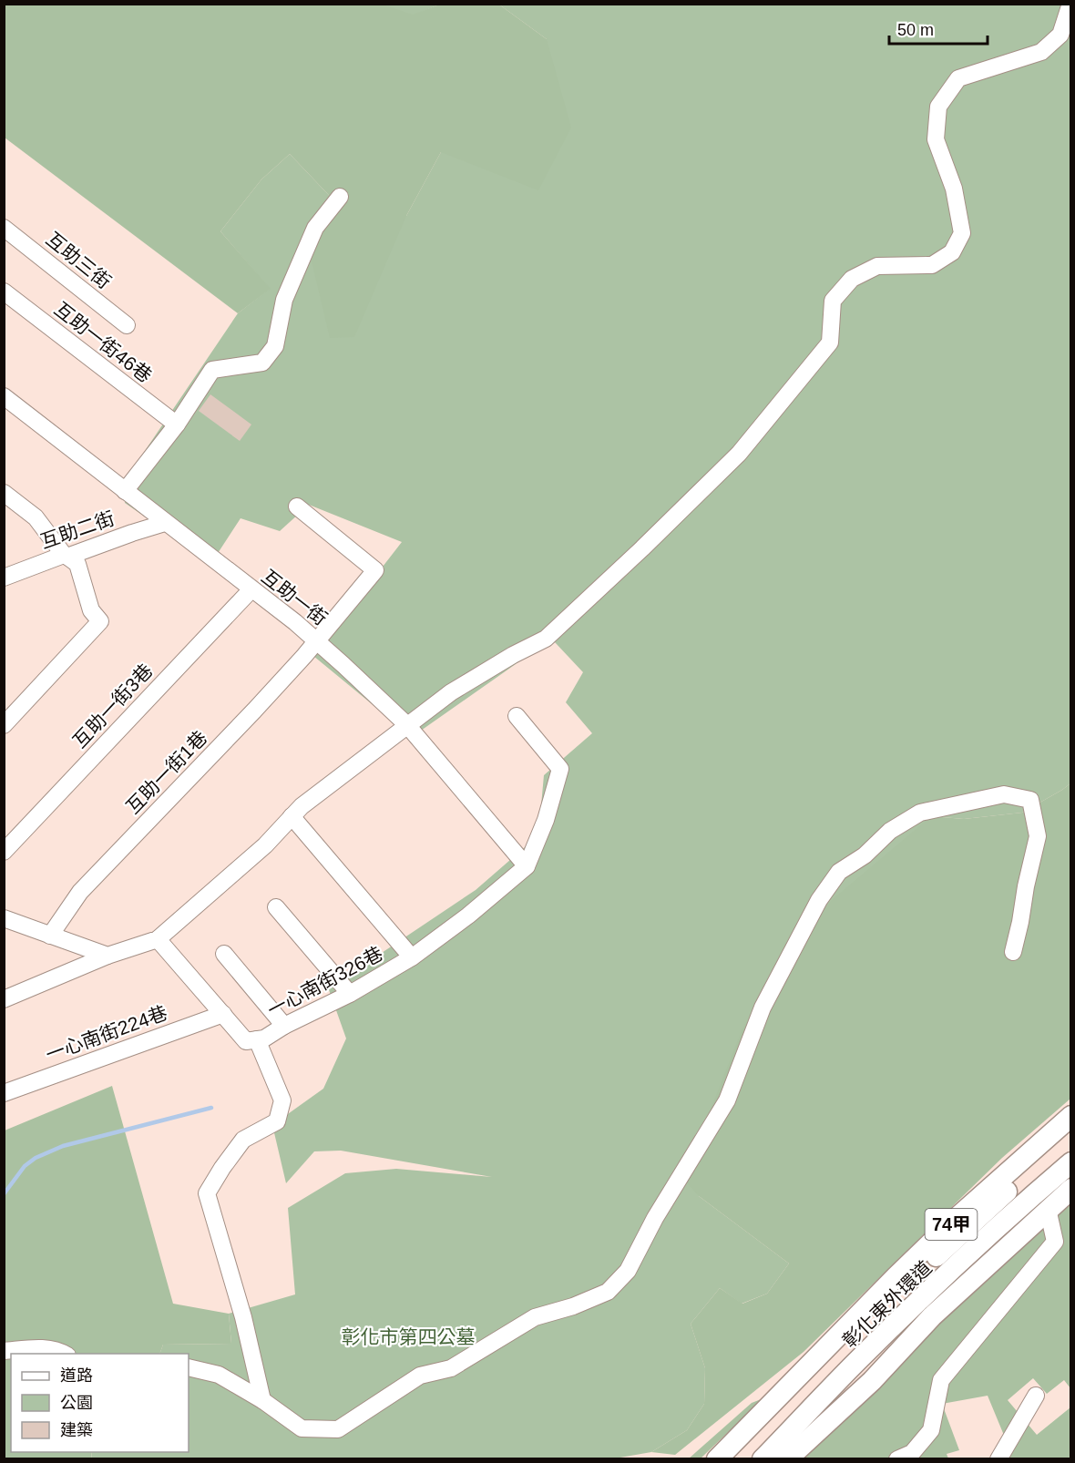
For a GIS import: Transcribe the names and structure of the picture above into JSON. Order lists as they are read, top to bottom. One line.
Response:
{"streets":{"main road":["74甲","彰化東外環道"],"street":["互助三街","互助一街46巷","互助二街","互助一街","互助一街3巷","互助一街1巷","一心南街326巷","一心南街224巷"]},"crossings":[["互助二街","互助一街"],["互助一街","互助一街3巷"],["互助一街","互助一街1巷"],["互助一街","一心南街326巷"],["一心南街326巷","一心南街224巷"],["74甲","彰化東外環道"]],"parks":["彰化市第四公墓"],"legend":["道路","公園","建築"],"scale_bar":"50 m"}
